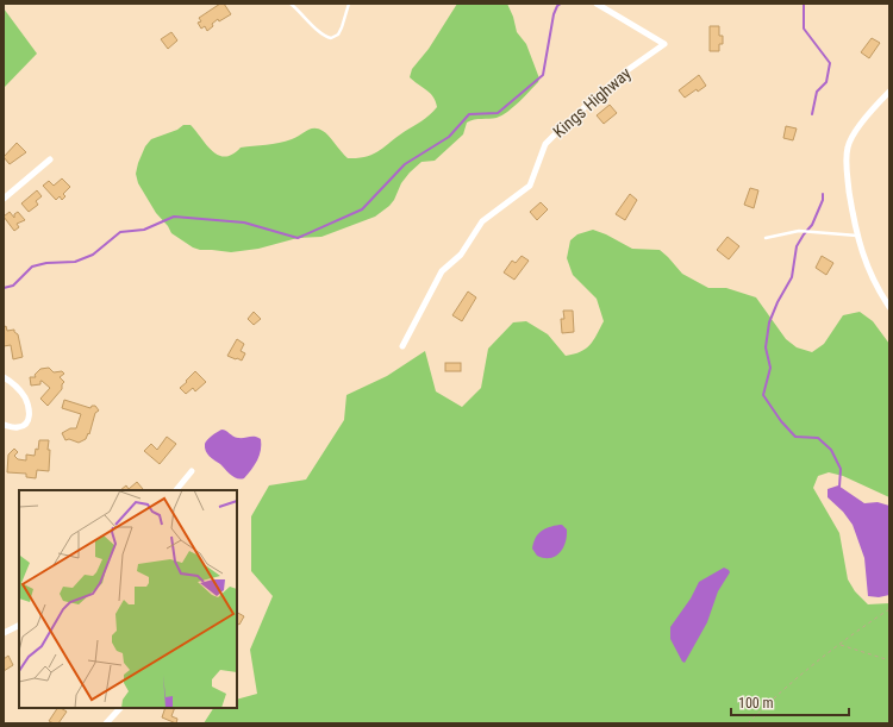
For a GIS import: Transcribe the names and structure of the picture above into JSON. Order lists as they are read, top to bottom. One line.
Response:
{"streets":{"street":["Kings Highway"]},"scale_bar":"100 m"}
